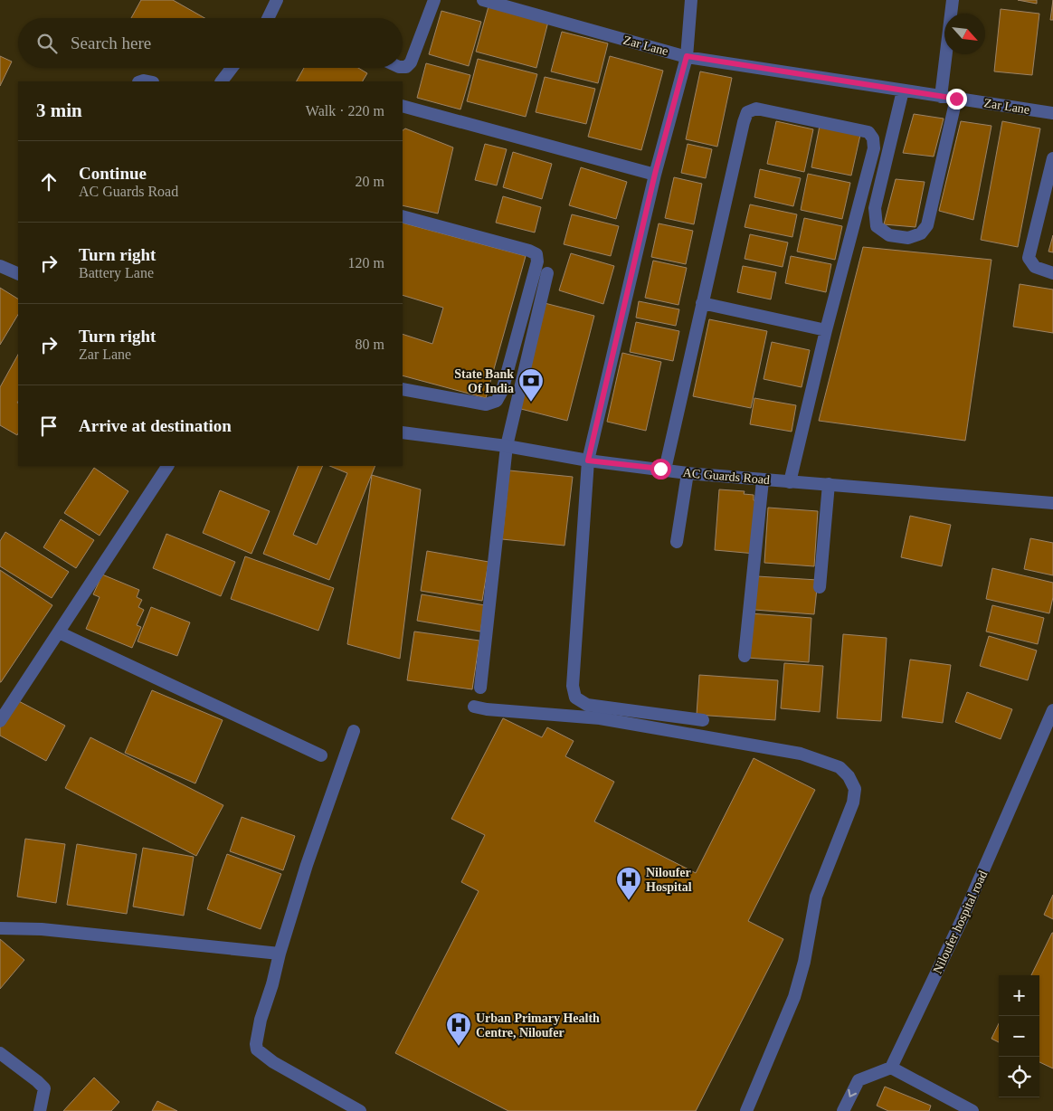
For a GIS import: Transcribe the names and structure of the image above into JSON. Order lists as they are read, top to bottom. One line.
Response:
{"streets":{"street":["Zar Lane","AC Guards Road","Niloufer hospital road"]},"places":{"bank":["State Bank Of India"],"hospital":["Niloufer Hospital","Urban Primary Health Centre, Niloufer"]},"north":"bottom right","page":{"search":"Search here","heading":["3 min","Walk · 220 m"],"list":[["Continue","AC Guards Road","20 m"],["Turn right","Battery Lane","120 m"],["Turn right","Zar Lane","80 m"],"Arrive at destination"],"map_buttons":["+","−"]}}
